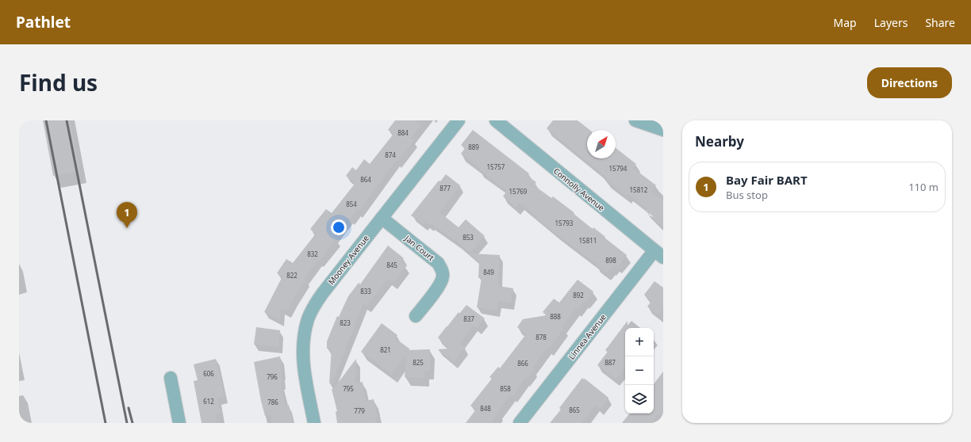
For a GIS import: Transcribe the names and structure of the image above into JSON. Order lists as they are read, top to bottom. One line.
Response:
{"streets":{"street":["Connolly Avenue","Jan Court","Mooney Avenue","Linnea Avenue"]},"crossings":[["Connolly Avenue","Linnea Avenue"],["Jan Court","Mooney Avenue"]],"house_numbers":["884","889","874","15757","15794","864","877","15812","15769","854","15793","853","15811","832","898","845","849","822","833","892","888","837","823","878","821","825","887","866","606","796","795","858","612","786","848","865","779"],"north":"top right","page":{"header":"Pathlet","nav":["Map","Layers","Share"],"title":"Find us","buttons":"Directions","heading":"Nearby","list":[{"mark":"1","name":"Bay Fair BART","note":"Bus stop","value":"110 m"}],"pins":"1","map_buttons":["+","−"]}}
